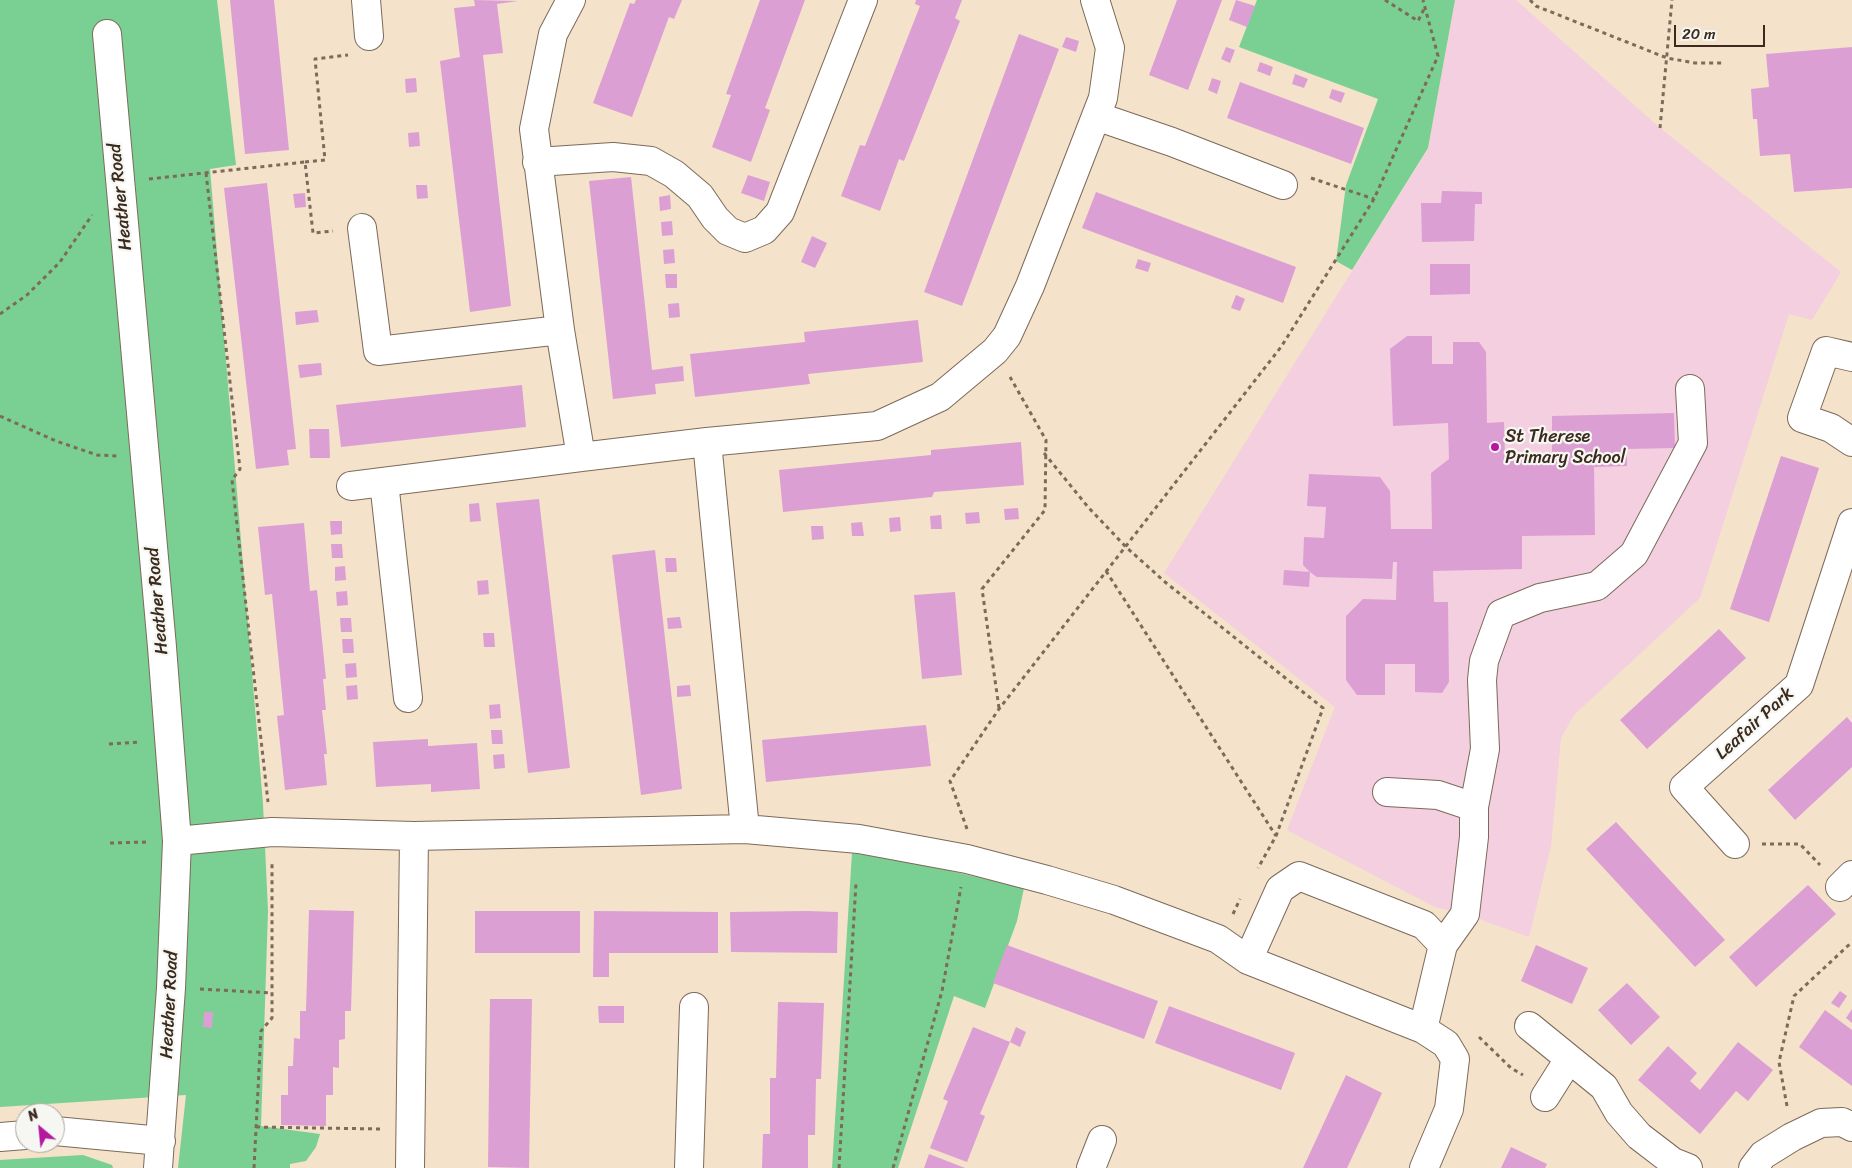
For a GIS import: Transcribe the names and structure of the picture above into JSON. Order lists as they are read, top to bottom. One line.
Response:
{"streets":{"street":["Heather Road","Leafair Park"]},"places":["St Therese Primary School"],"scale_bar":"20 m","north":"top left"}
